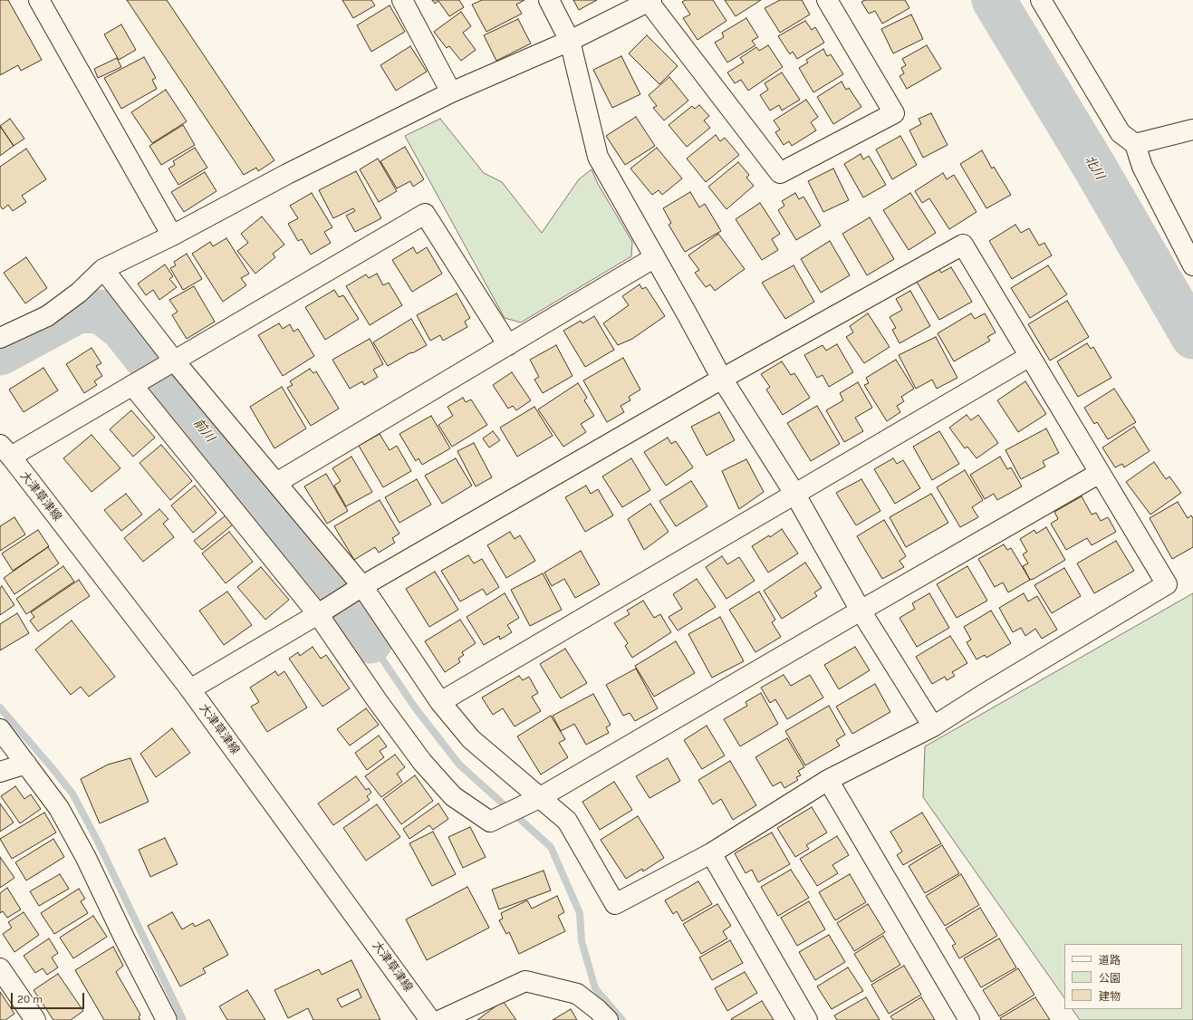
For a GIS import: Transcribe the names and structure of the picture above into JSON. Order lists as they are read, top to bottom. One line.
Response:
{"streets":{"street":["大津草津線"]},"water":["北川","前川"],"legend":["道路","公園","建物"],"scale_bar":"20 m"}
